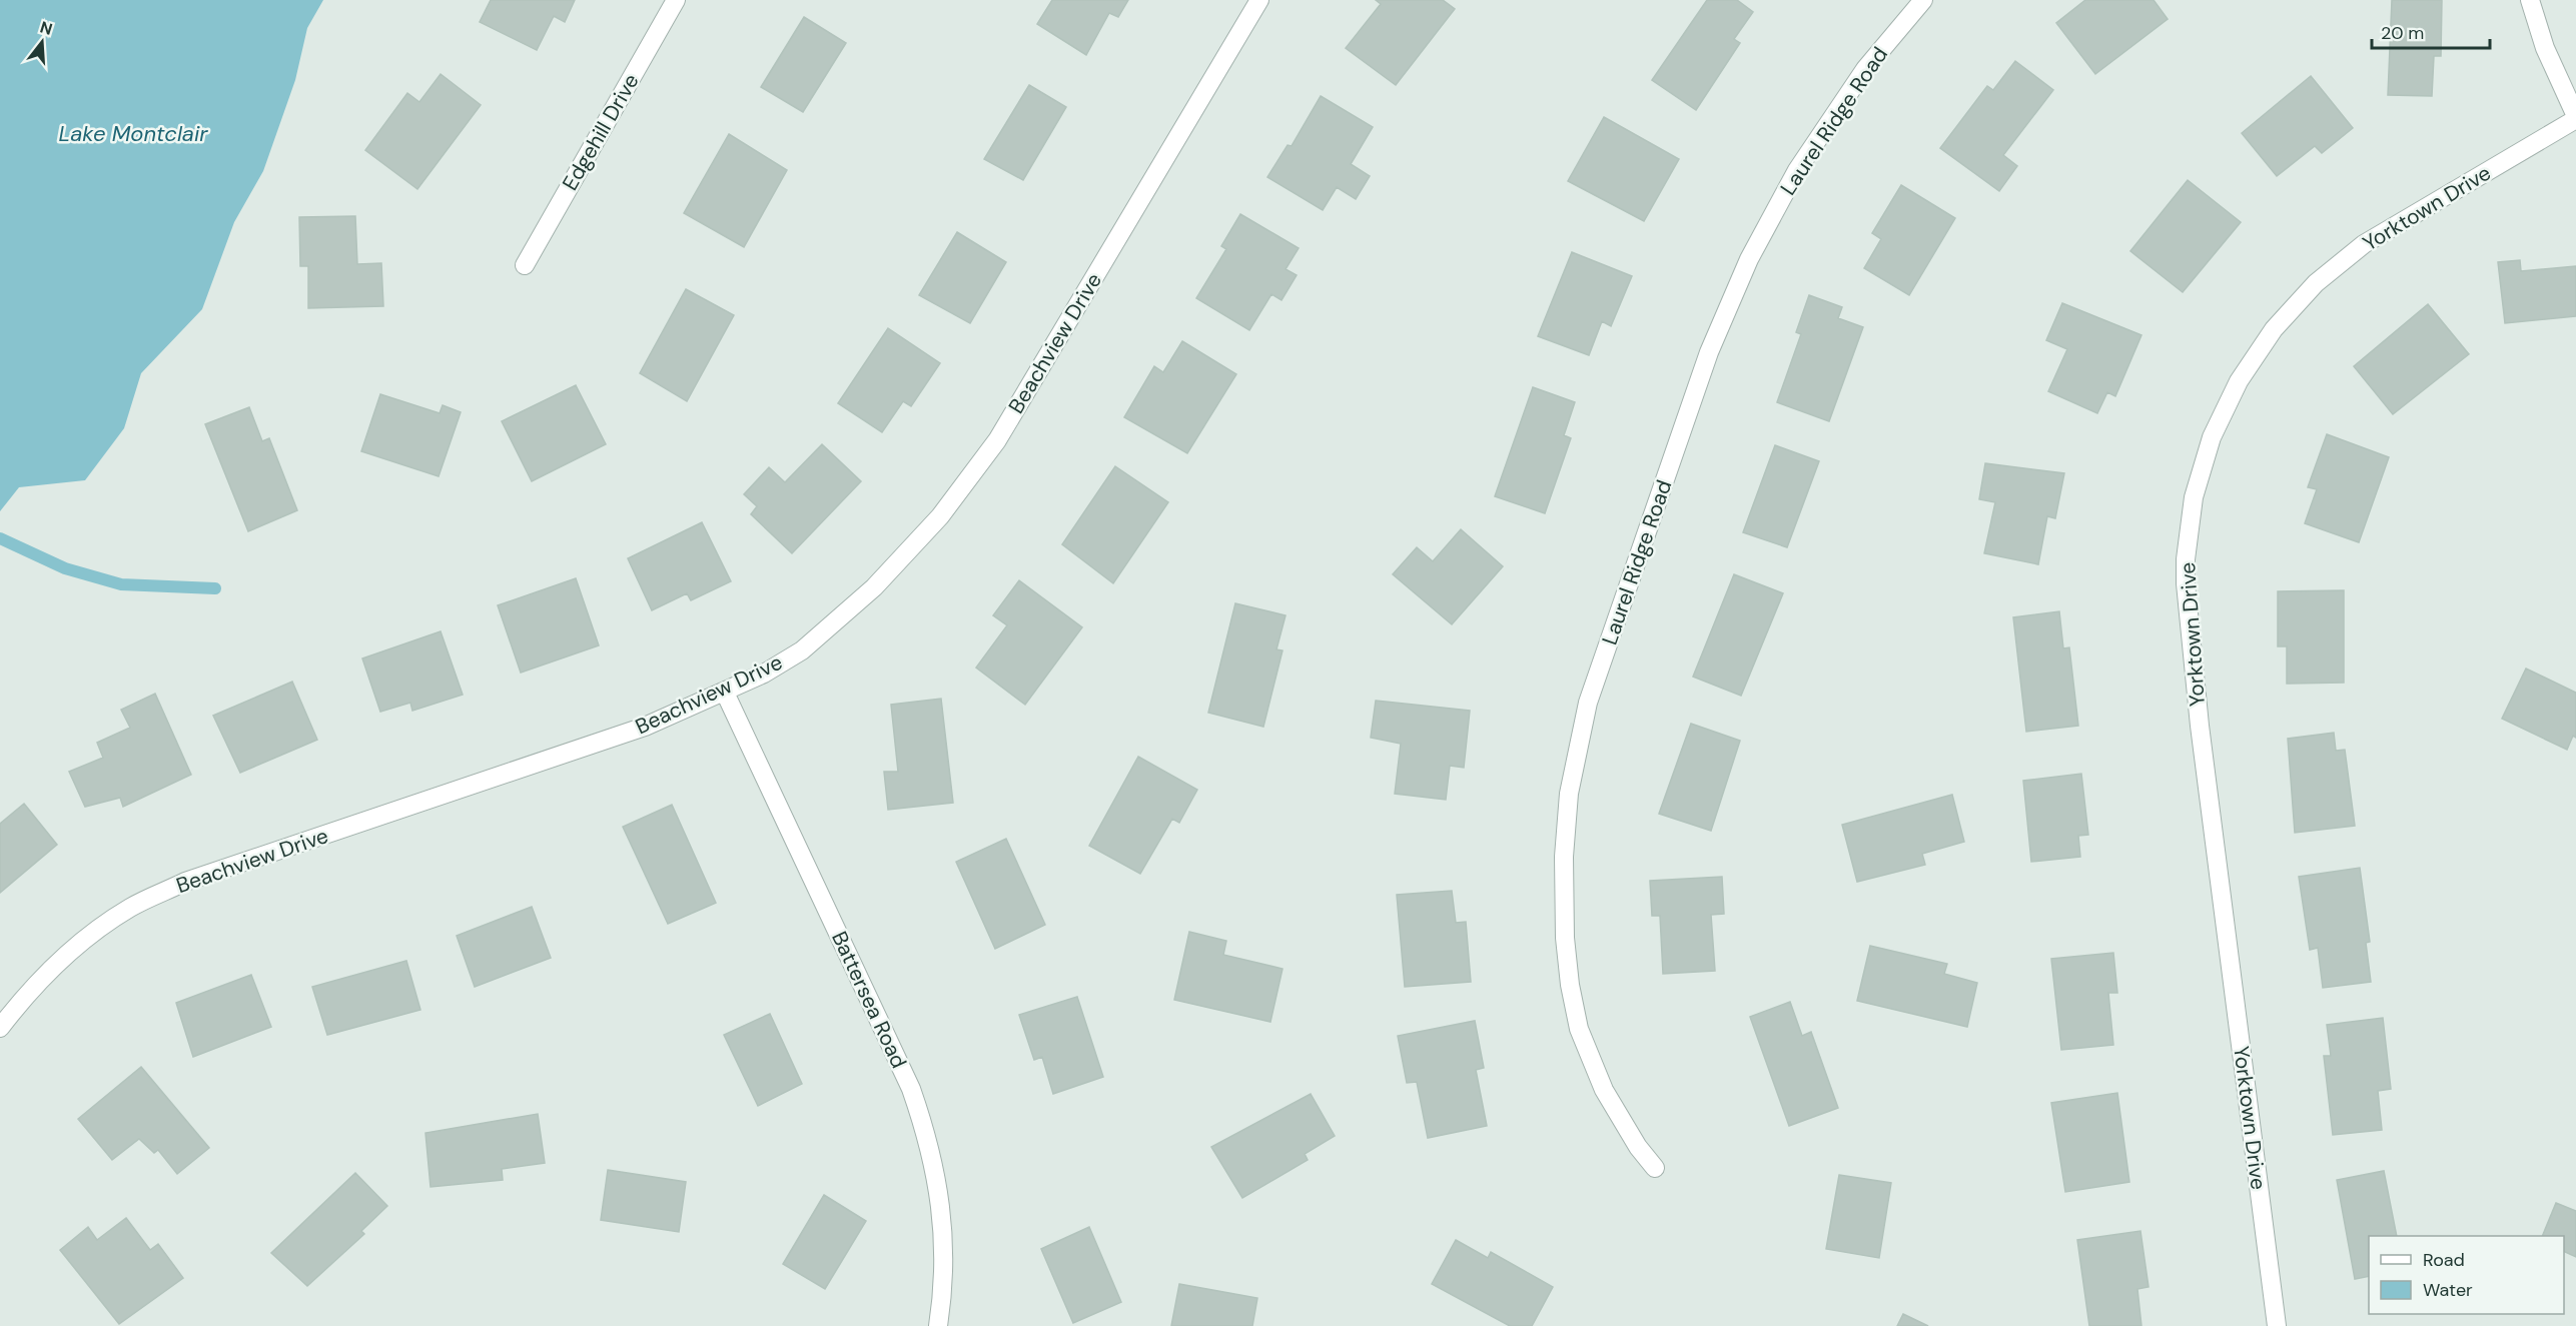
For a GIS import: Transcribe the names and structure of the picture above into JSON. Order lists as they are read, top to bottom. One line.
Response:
{"streets":{"street":["Laurel Ridge Road","Edgehill Drive","Yorktown Drive","Beachview Drive","Battersea Road"]},"crossings":[["Beachview Drive","Battersea Road"]],"water":["Lake Montclair"],"legend":["Road","Water"],"scale_bar":"20 m","north":"top"}
